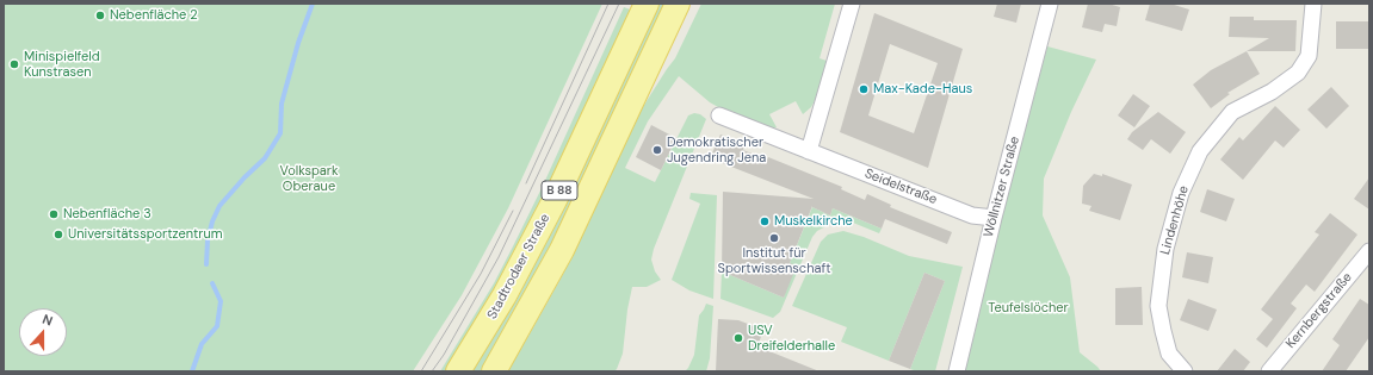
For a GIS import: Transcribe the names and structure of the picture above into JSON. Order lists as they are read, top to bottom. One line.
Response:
{"streets":{"main road":["B 88","Stadtrodaer Straße"],"street":["Seidelstraße","Wöllnitzer Straße","Lindenhöhe","Kernbergstraße"]},"crossings":[["Seidelstraße","Wöllnitzer Straße"]],"parks":["Volkspark Oberaue","Teufelslöcher"],"places":["Nebenfläche 2","Minispielfeld Kunstrasen","Max-Kade-Haus","Demokratischer Jugendring Jena","Nebenfläche 3","Muskelkirche","Universitätssportzentrum","Institut für Sportwissenschaft","USV Dreifelderhalle"],"north":"top"}
